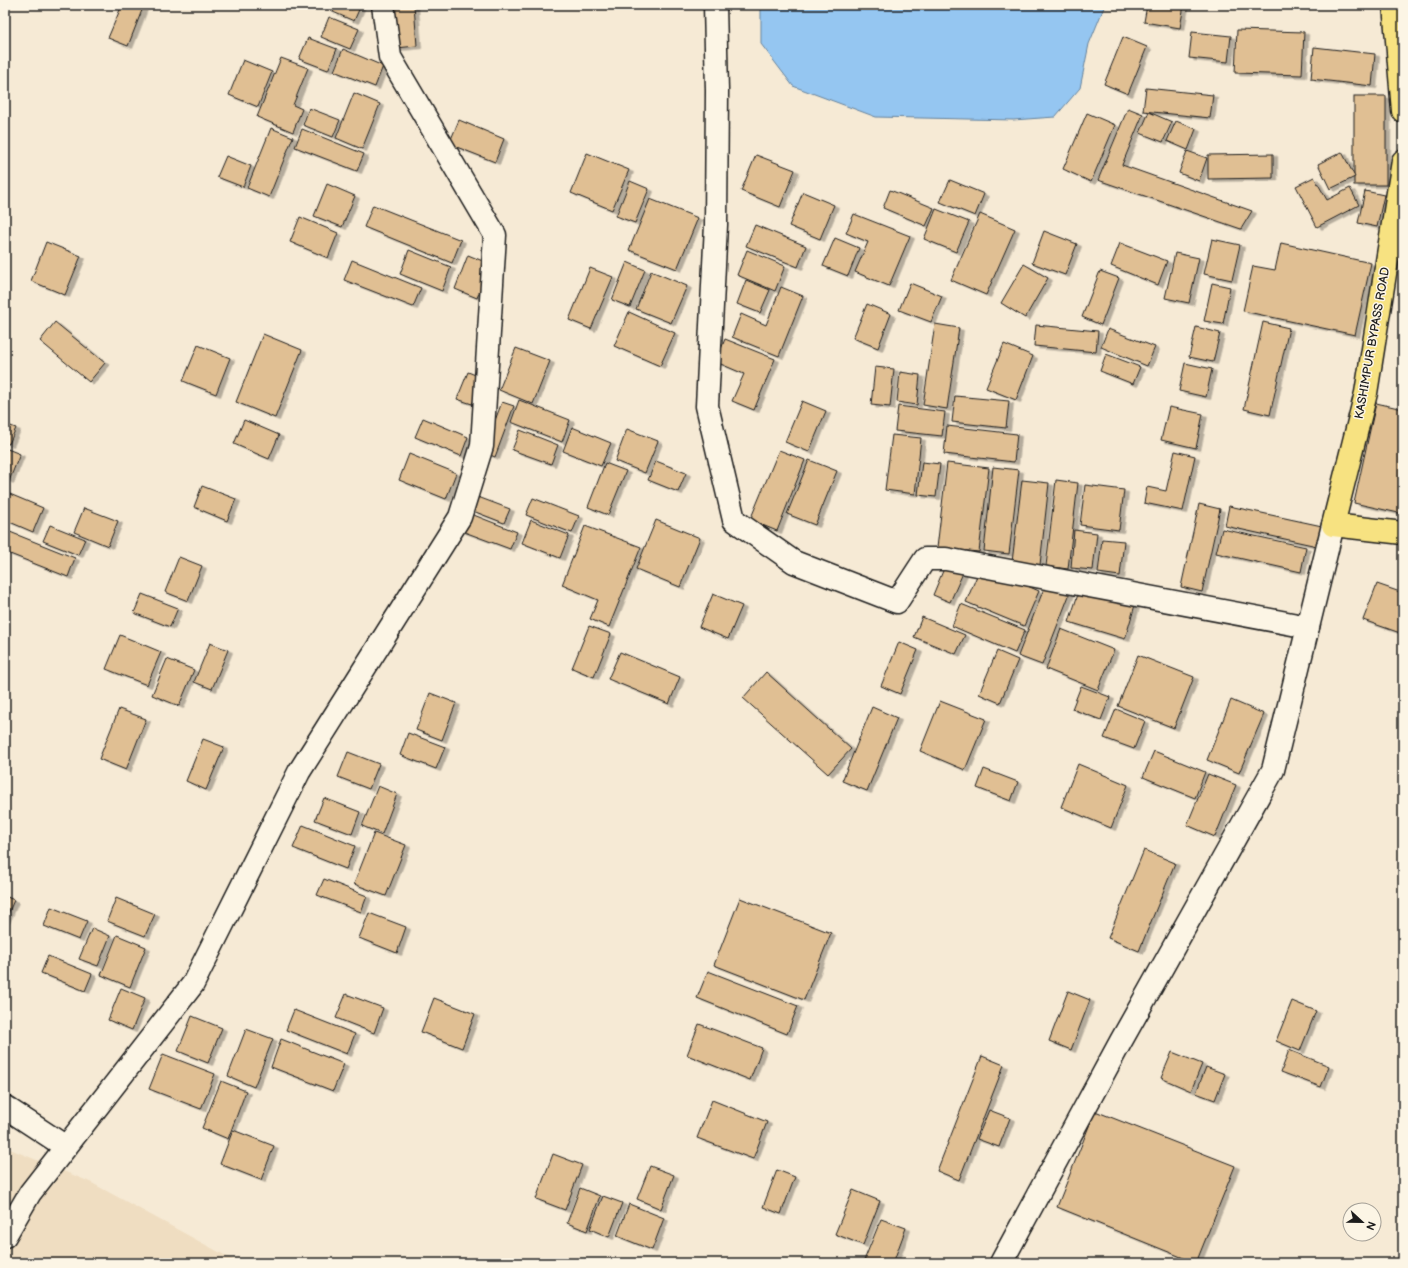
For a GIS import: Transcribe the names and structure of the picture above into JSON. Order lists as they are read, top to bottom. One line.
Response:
{"streets":{"main road":["KASHIMPUR BYPASS ROAD"]},"north":"right"}
